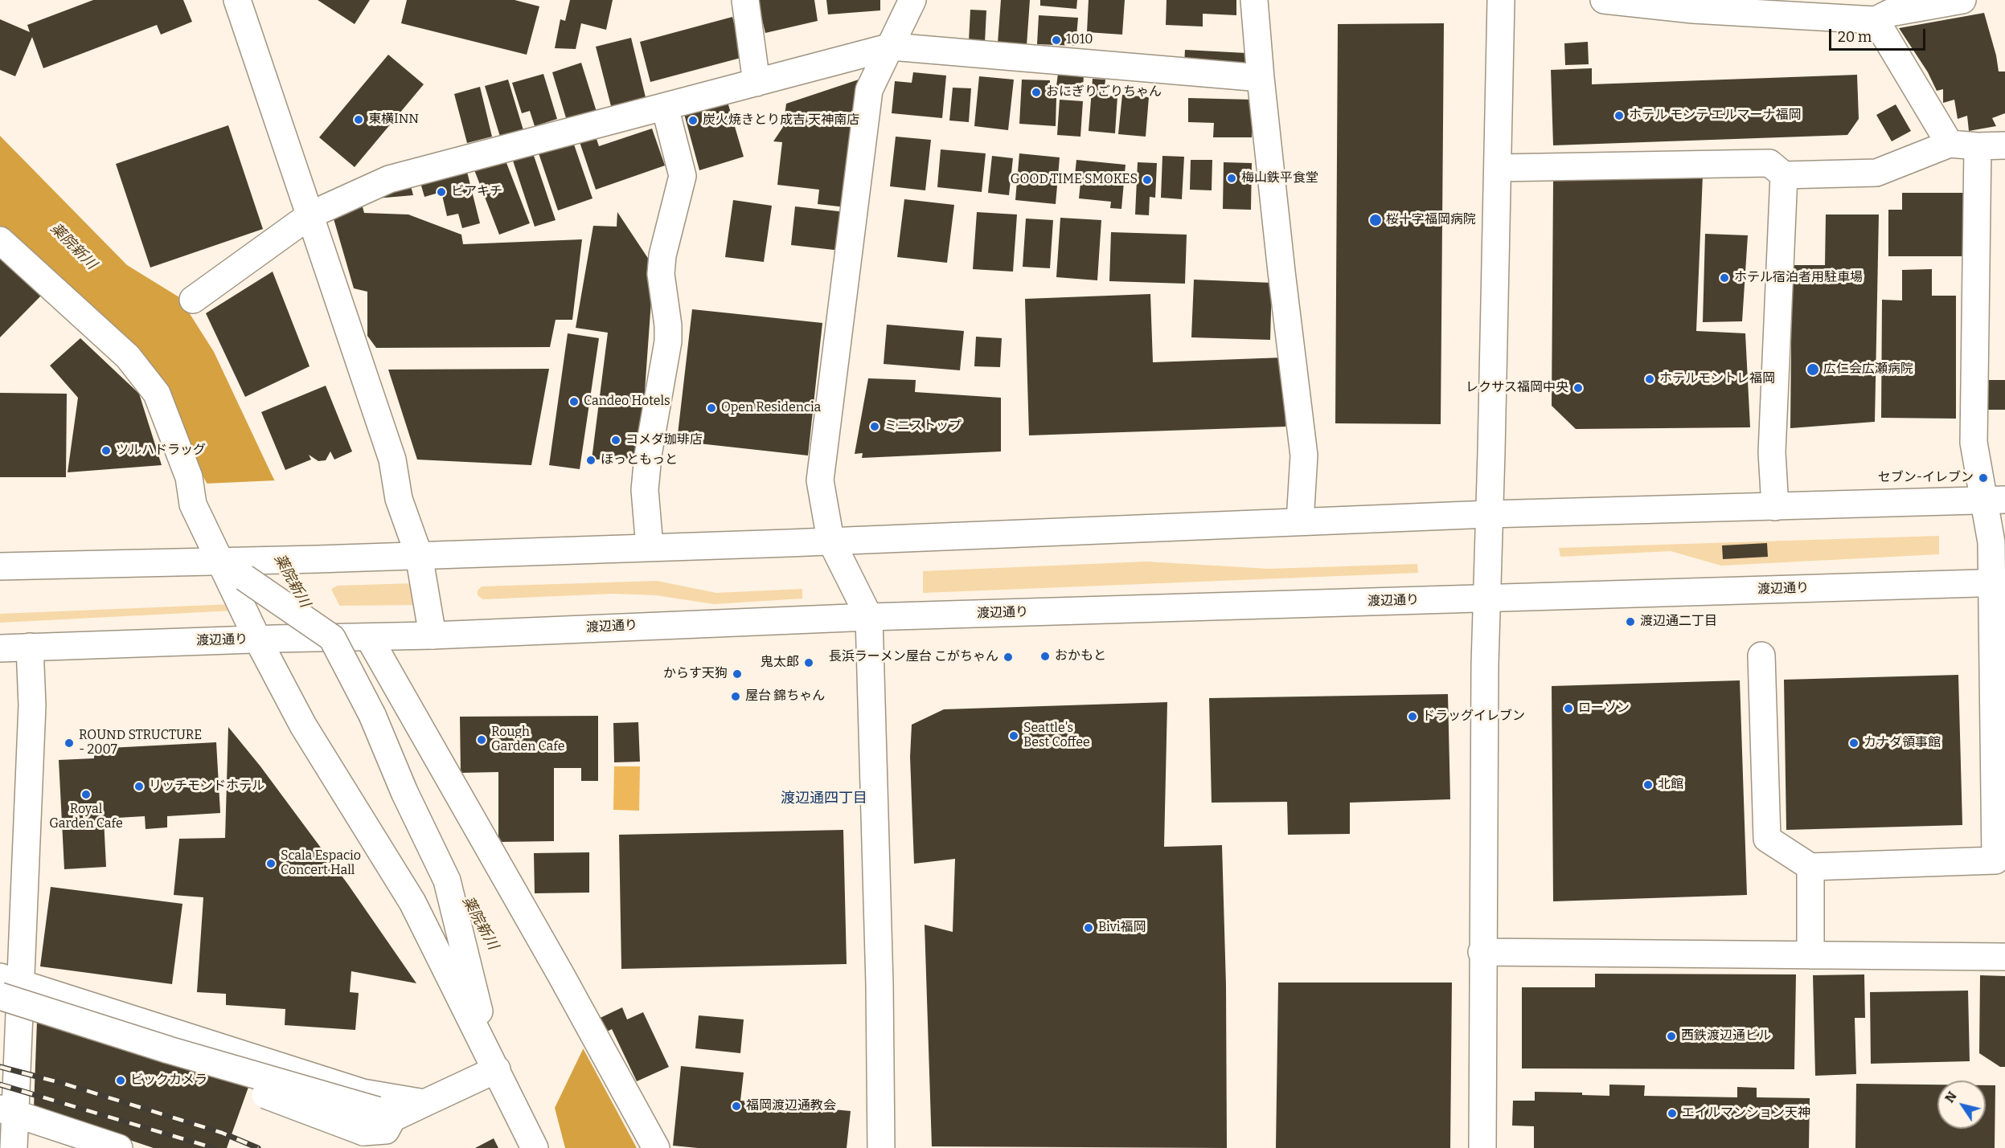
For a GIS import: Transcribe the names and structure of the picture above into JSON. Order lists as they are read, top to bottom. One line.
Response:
{"streets":{"street":["渡辺通り"]},"districts":["渡辺通四丁目"],"water":["薬院新川"],"places":["1010","おにぎりごりちゃん","ホテル モンテ エルマーナ福岡","東横INN","炭火焼きとり成吉 天神南店","梅山鉄平食堂","GOOD TIME SMOKES","ビアキチ","桜十字福岡病院","ホテル宿泊者用駐車場","広仁会広瀬病院","ホテルモントレ福岡","レクサス福岡中央","Candeo Hotels","Open Residencia","ミニストップ","コメダ珈琲店","ツルハドラッグ","ほっともっと","セブン-イレブン","渡辺通二丁目","おかもと","長浜ラーメン屋台 こがちゃん","鬼太郎","からす天狗","屋台 錦ちゃん","ローソン","ドラッグイレブン","Seattle's Best Coffee","Rough Garden Cafe","ROUND STRUCTURE - 2007","カナダ領事館","北館","リッチモンドホテル","Royal Garden Cafe","Scala Espacio Concert Hall","Bivi福岡","西鉄渡辺通ビル","ビックカメラ","福岡渡辺通教会","エイルマンション天神"],"scale_bar":"20 m","north":"top left"}
